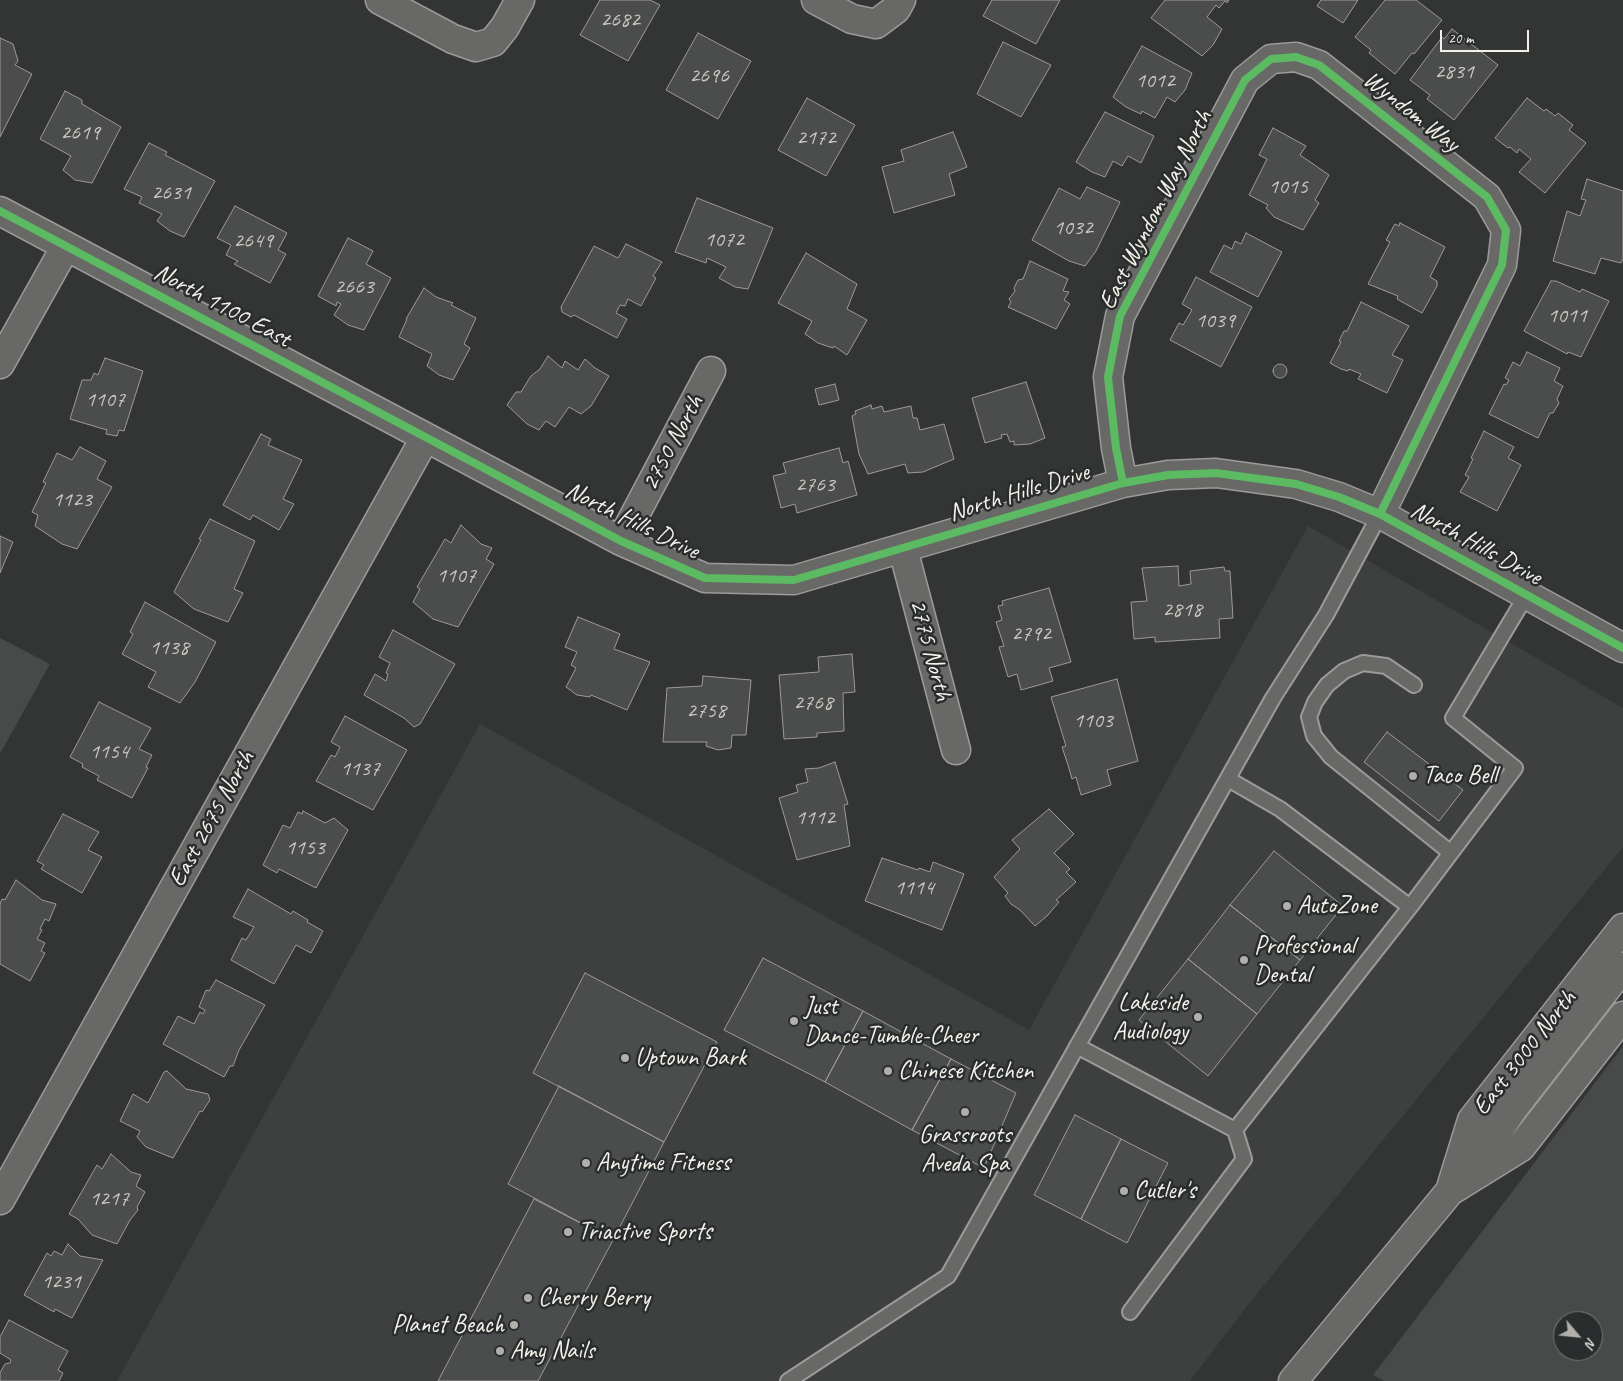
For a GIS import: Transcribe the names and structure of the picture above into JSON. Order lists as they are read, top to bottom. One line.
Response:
{"streets":{"street":["Wyndom Way","East Wyndom Way North","North 1100 East","2750 North","North Hills Drive","2775 North","East 2675 North","East 3000 North"]},"crossings":[["Wyndom Way","East Wyndom Way North"],["Wyndom Way","North Hills Drive"],["East Wyndom Way North","North Hills Drive"],["North 1100 East","North Hills Drive"],["North 1100 East","East 2675 North"],["2750 North","North Hills Drive"],["North Hills Drive","2775 North"],["North Hills Drive","East 2675 North"]],"places":["Taco Bell","AutoZone","Professional Dental","Lakeside Audiology","Just Dance-Tumble-Cheer","Uptown Bark","Chinese Kitchen","Grassroots Aveda Spa","Anytime Fitness","Cutler's","Triactive Sports","Cherry Berry","Planet Beach","Amy Nails"],"house_numbers":["2682","2831","2696","1012","2619","2172","1015","2631","1032","1072","2649","2663","1011","1039","1107","2763","1123","1107","2818","2792","1138","2768","2758","1103","1154","1137","1112","1153","1114","1217","1231"],"scale_bar":"20 m","north":"bottom right"}
